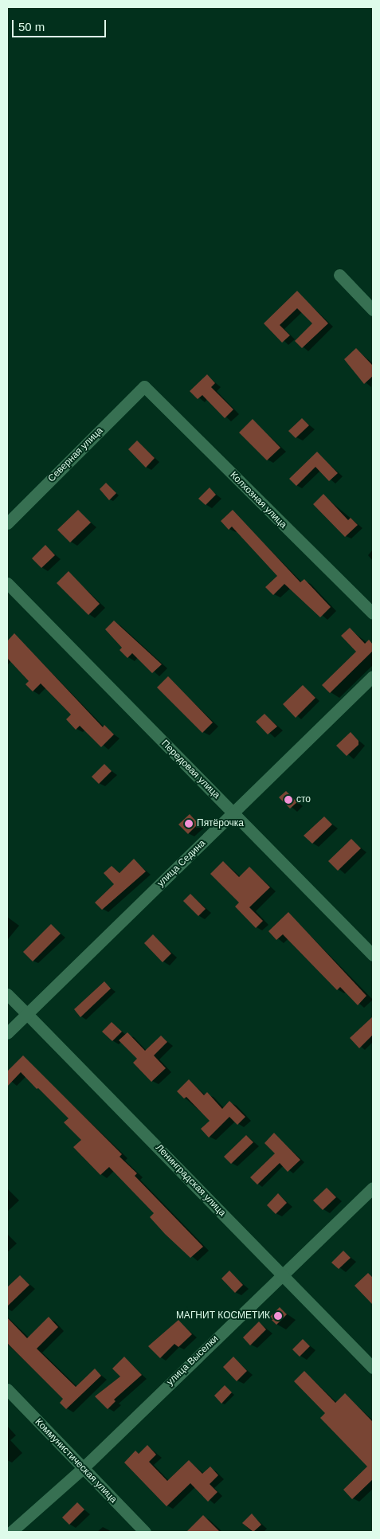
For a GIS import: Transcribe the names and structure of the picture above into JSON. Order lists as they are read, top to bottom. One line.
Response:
{"streets":{"street":["Северная улица","Колхозная улица","Передовая улица","улица Седина","Ленинградская улица","улица Выселки","Коммунистическая улица"]},"crossings":[["Северная улица","Колхозная улица"],["Передовая улица","улица Седина"],["улица Седина","Ленинградская улица"],["Ленинградская улица","улица Выселки"],["улица Выселки","Коммунистическая улица"]],"places":["сто","Пятёрочка","МАГНИТ КОСМЕТИК"],"scale_bar":"50 m"}
